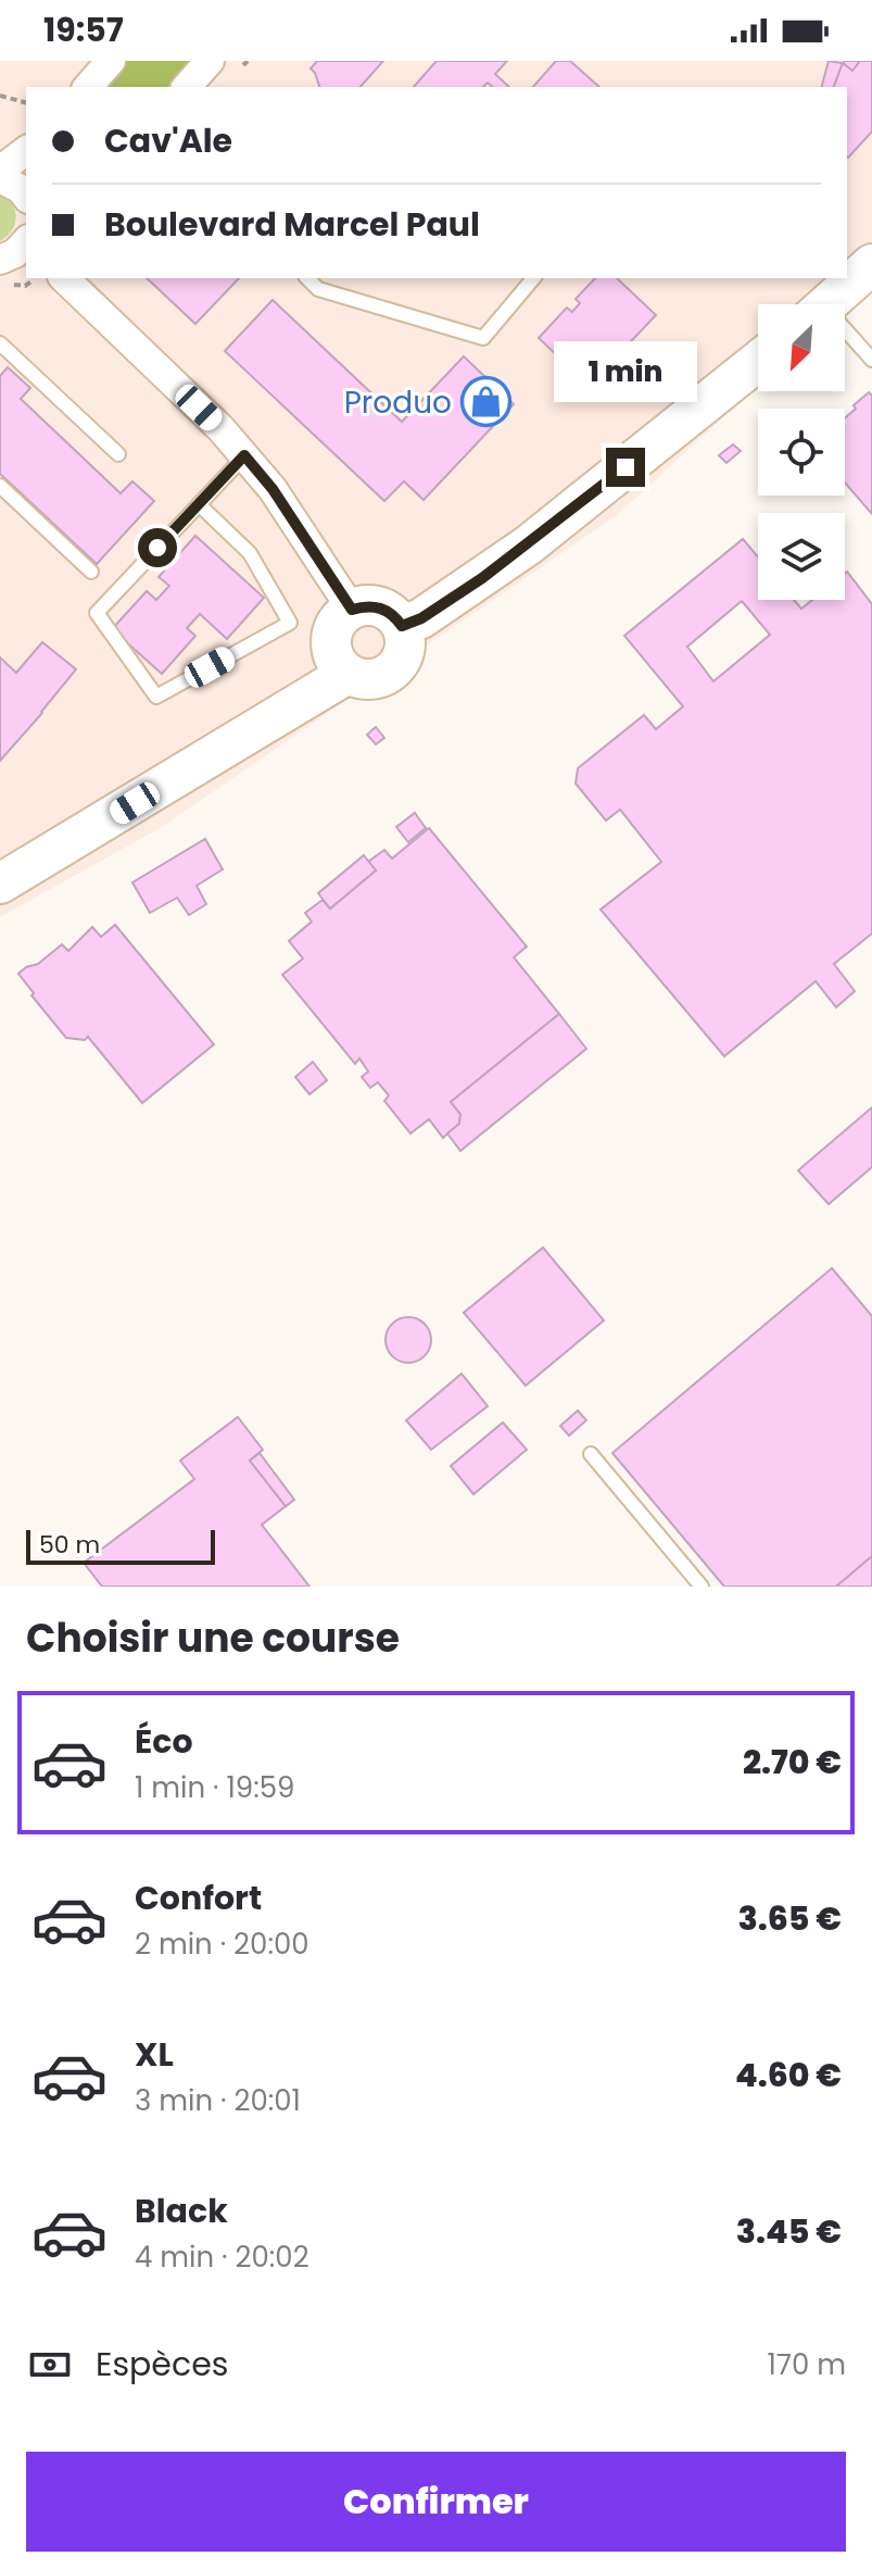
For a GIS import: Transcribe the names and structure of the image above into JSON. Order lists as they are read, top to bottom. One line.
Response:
{"places":{"shop":["Produo"]},"scale_bar":"50 m","north":"bottom left","page":{"status":"19:57","banner":["Cav'Ale","Boulevard Marcel Paul"],"bubble":"1 min","scale":"50 m","heading":"Choisir une course","list":[{"name":"Éco","note":"1 min · 19:59","value":"2.70 €"},{"name":"Confort","note":"2 min · 20:00","value":"3.65 €"},{"name":"XL","note":"3 min · 20:01","value":"4.60 €"},{"name":"Black","note":"4 min · 20:02","value":"3.45 €"}],"pay":["Espèces","170 m"],"buttons":"Confirmer"}}
